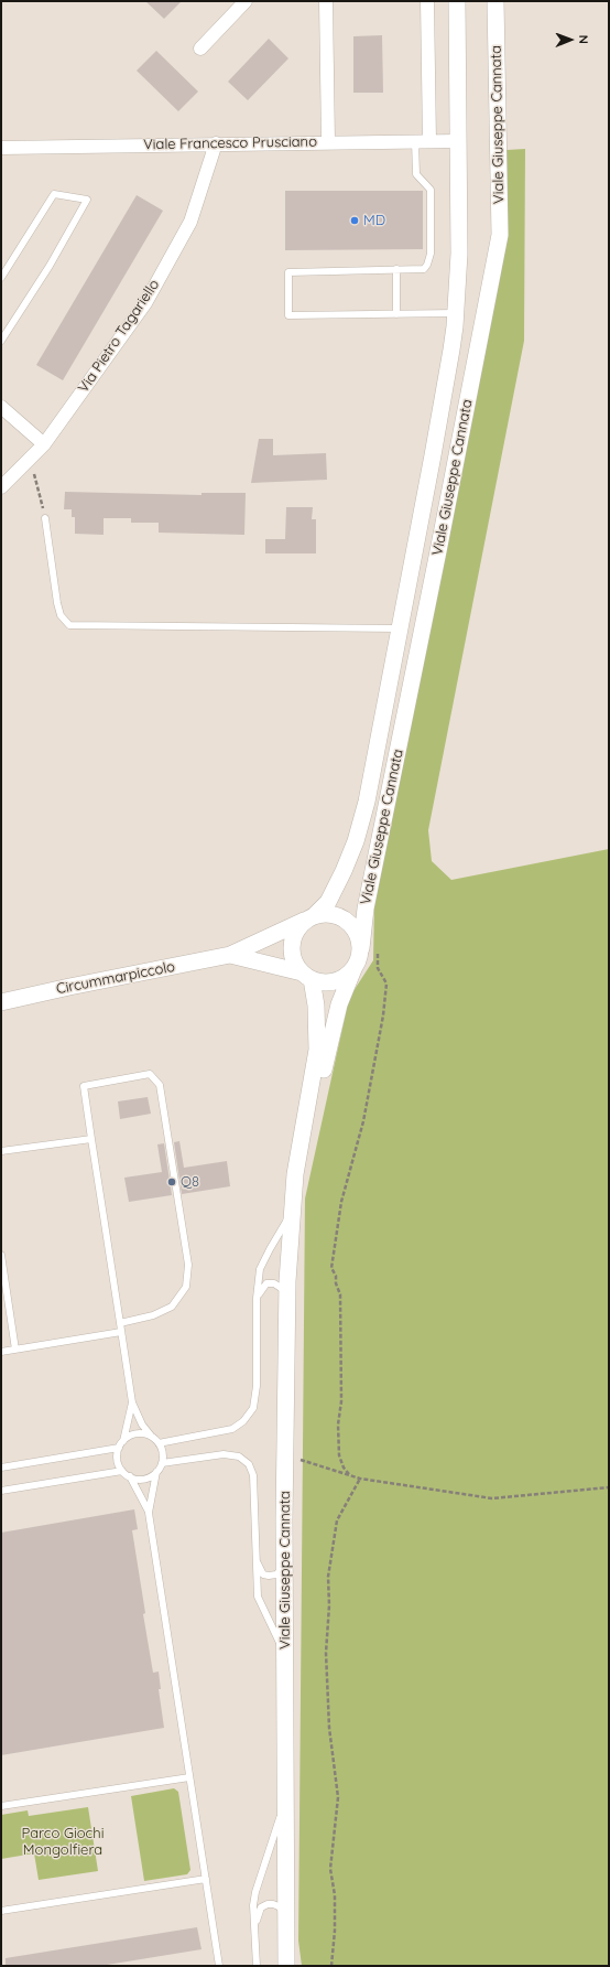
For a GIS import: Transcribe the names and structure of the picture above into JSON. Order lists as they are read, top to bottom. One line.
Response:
{"streets":{"street":["Viale Giuseppe Cannata","Viale Francesco Prusciano","Via Pietro Tagariello","Circummarpiccolo"]},"crossings":[["Viale Giuseppe Cannata","Viale Francesco Prusciano"],["Viale Giuseppe Cannata","Circummarpiccolo"],["Viale Francesco Prusciano","Via Pietro Tagariello"]],"parks":["Parco Giochi Mongolfiera"],"places":["MD","Q8"],"north":"right"}
